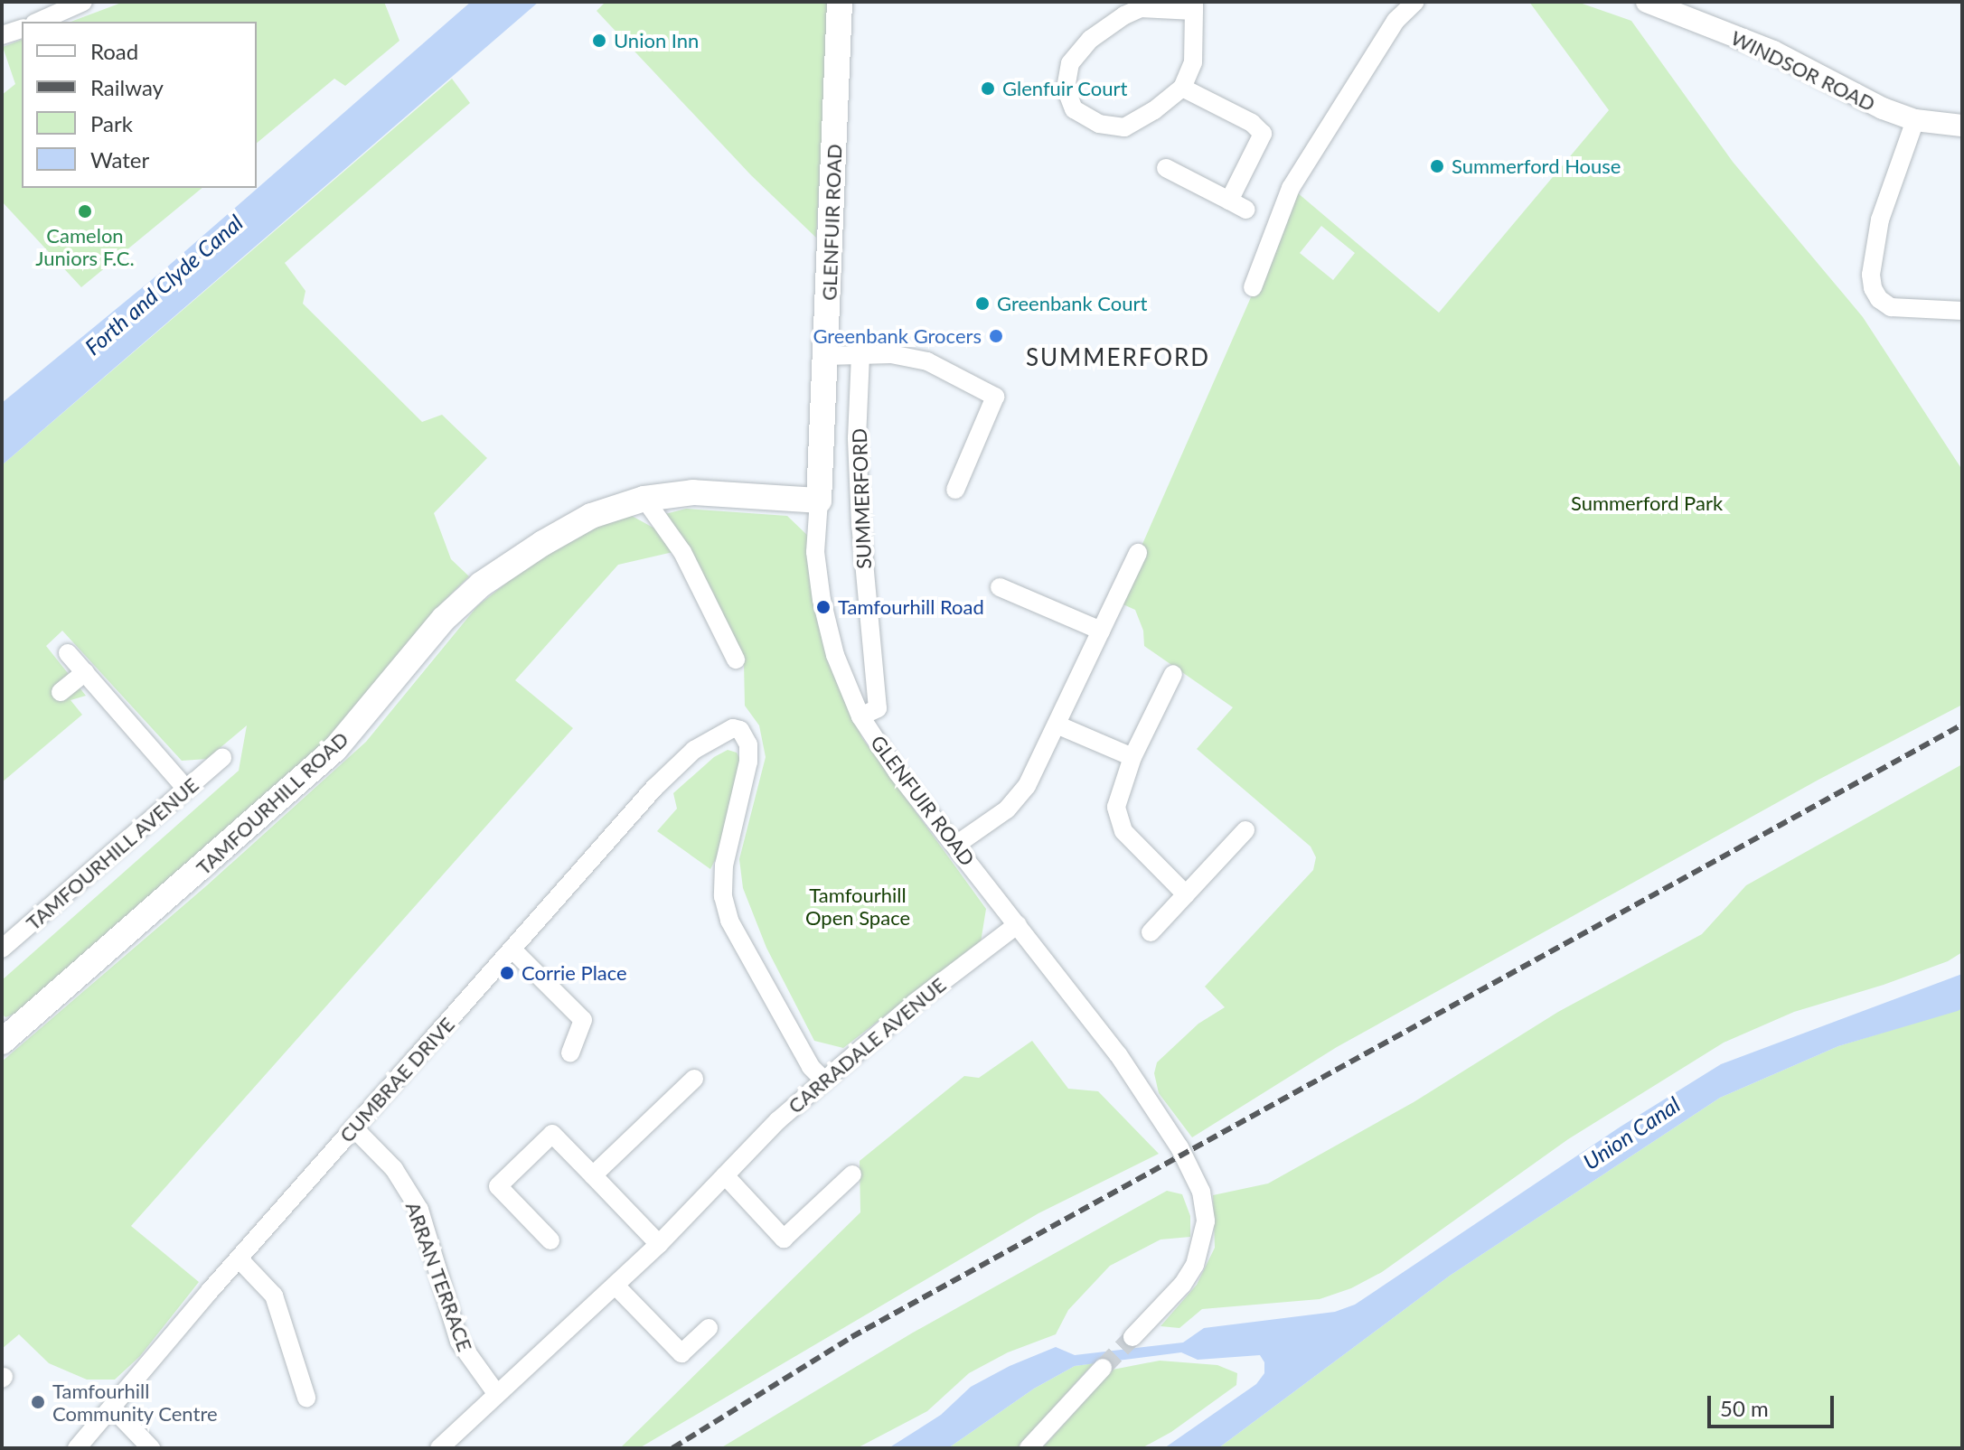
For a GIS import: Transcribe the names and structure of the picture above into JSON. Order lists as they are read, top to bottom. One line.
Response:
{"streets":{"main road":["GLENFUIR ROAD","TAMFOURHILL ROAD"],"street":["WINDSOR ROAD","SUMMERFORD","TAMFOURHILL AVENUE","CARRADALE AVENUE","CUMBRAE DRIVE","ARRAN TERRACE"]},"crossings":[["GLENFUIR ROAD","SUMMERFORD"],["GLENFUIR ROAD","TAMFOURHILL ROAD"],["GLENFUIR ROAD","CARRADALE AVENUE"],["CARRADALE AVENUE","CUMBRAE DRIVE"],["CARRADALE AVENUE","ARRAN TERRACE"],["CUMBRAE DRIVE","ARRAN TERRACE"]],"districts":["SUMMERFORD"],"water":["Forth and Clyde Canal","Union Canal"],"parks":["Summerford Park","Tamfourhill Open Space"],"places":["Union Inn","Glenfuir Court","Summerford House","Camelon Juniors F.C.","Greenbank Court","Greenbank Grocers","Tamfourhill Road","Corrie Place","Tamfourhill Community Centre"],"legend":["Road","Railway","Park","Water"],"scale_bar":"50 m"}
